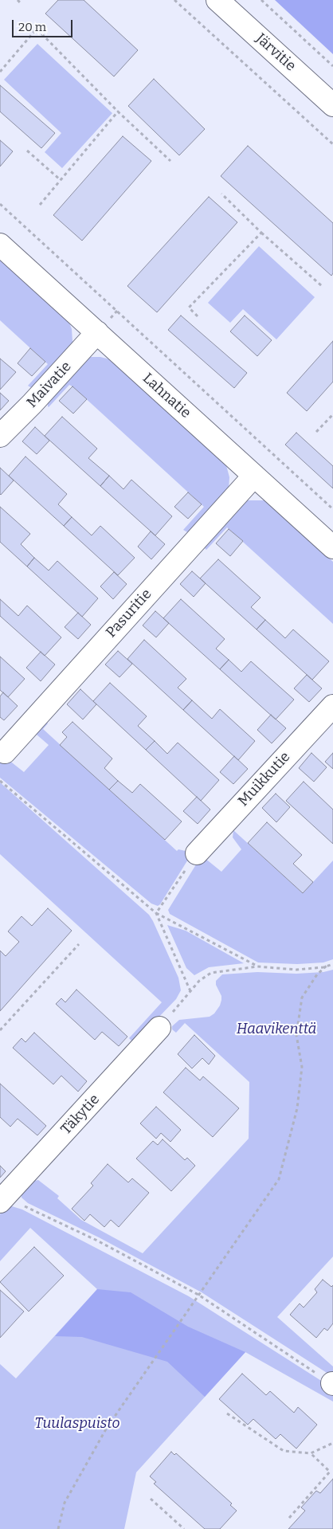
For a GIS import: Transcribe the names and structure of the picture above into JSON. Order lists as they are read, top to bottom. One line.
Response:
{"streets":{"street":["Järvitie","Maivatie","Lahnatie","Pasuritie","Muikkutie","Täkytie"]},"crossings":[["Maivatie","Lahnatie"],["Lahnatie","Pasuritie"]],"parks":["Haavikenttä","Tuulaspuisto"],"scale_bar":"20 m"}
